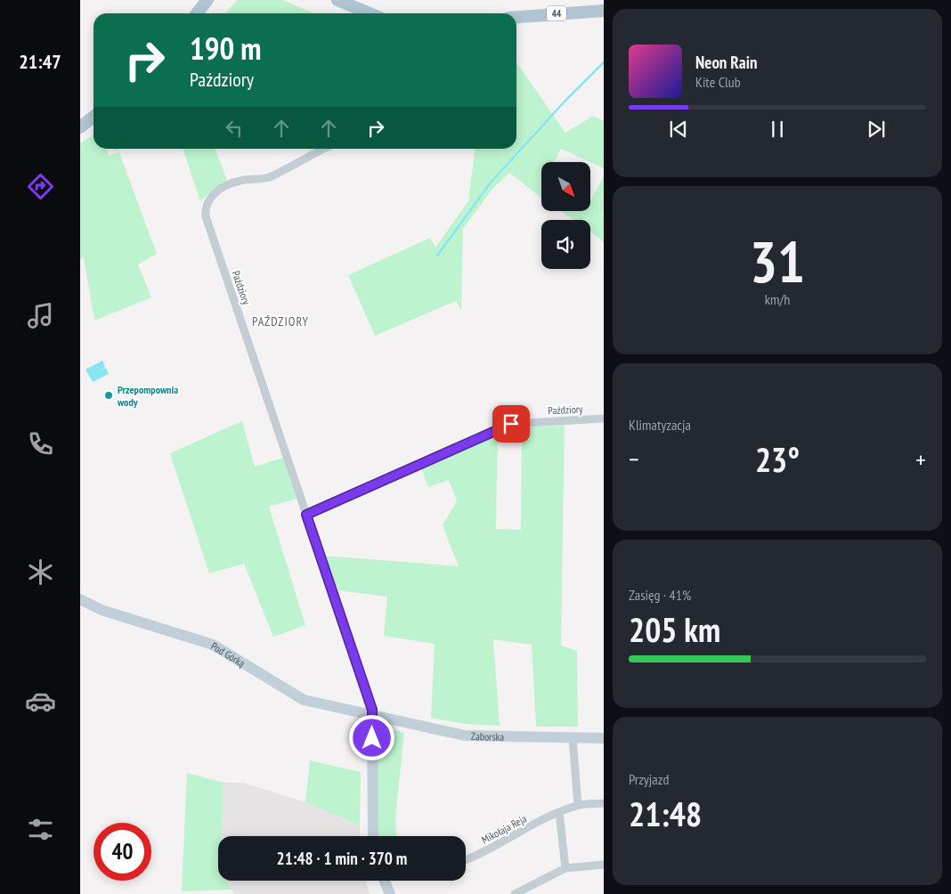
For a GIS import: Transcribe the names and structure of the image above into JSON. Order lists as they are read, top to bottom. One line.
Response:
{"streets":{"main road":["44"],"street":["Paździory","Pod Górką","Zaborska","Mikołaja Reja"]},"crossings":[["Paździory","Pod Górką"],["Paździory","Zaborska"],["Pod Górką","Zaborska"]],"districts":["PAŹDZIORY"],"places":["Przepompownia wody"],"north":"bottom right","page":{"tabs":"21:47","turn":["190 m","Paździory"],"song":["Neon Rain","Kite Club"],"tile":[["31","km/h"],"Klimatyzacja",["Zasięg · 41%","205 km"],["Przyjazd","21:48"]],"heat":["−","23°","+"],"limit":"40","trip":"21:48 · 1 min · 370 m"}}
